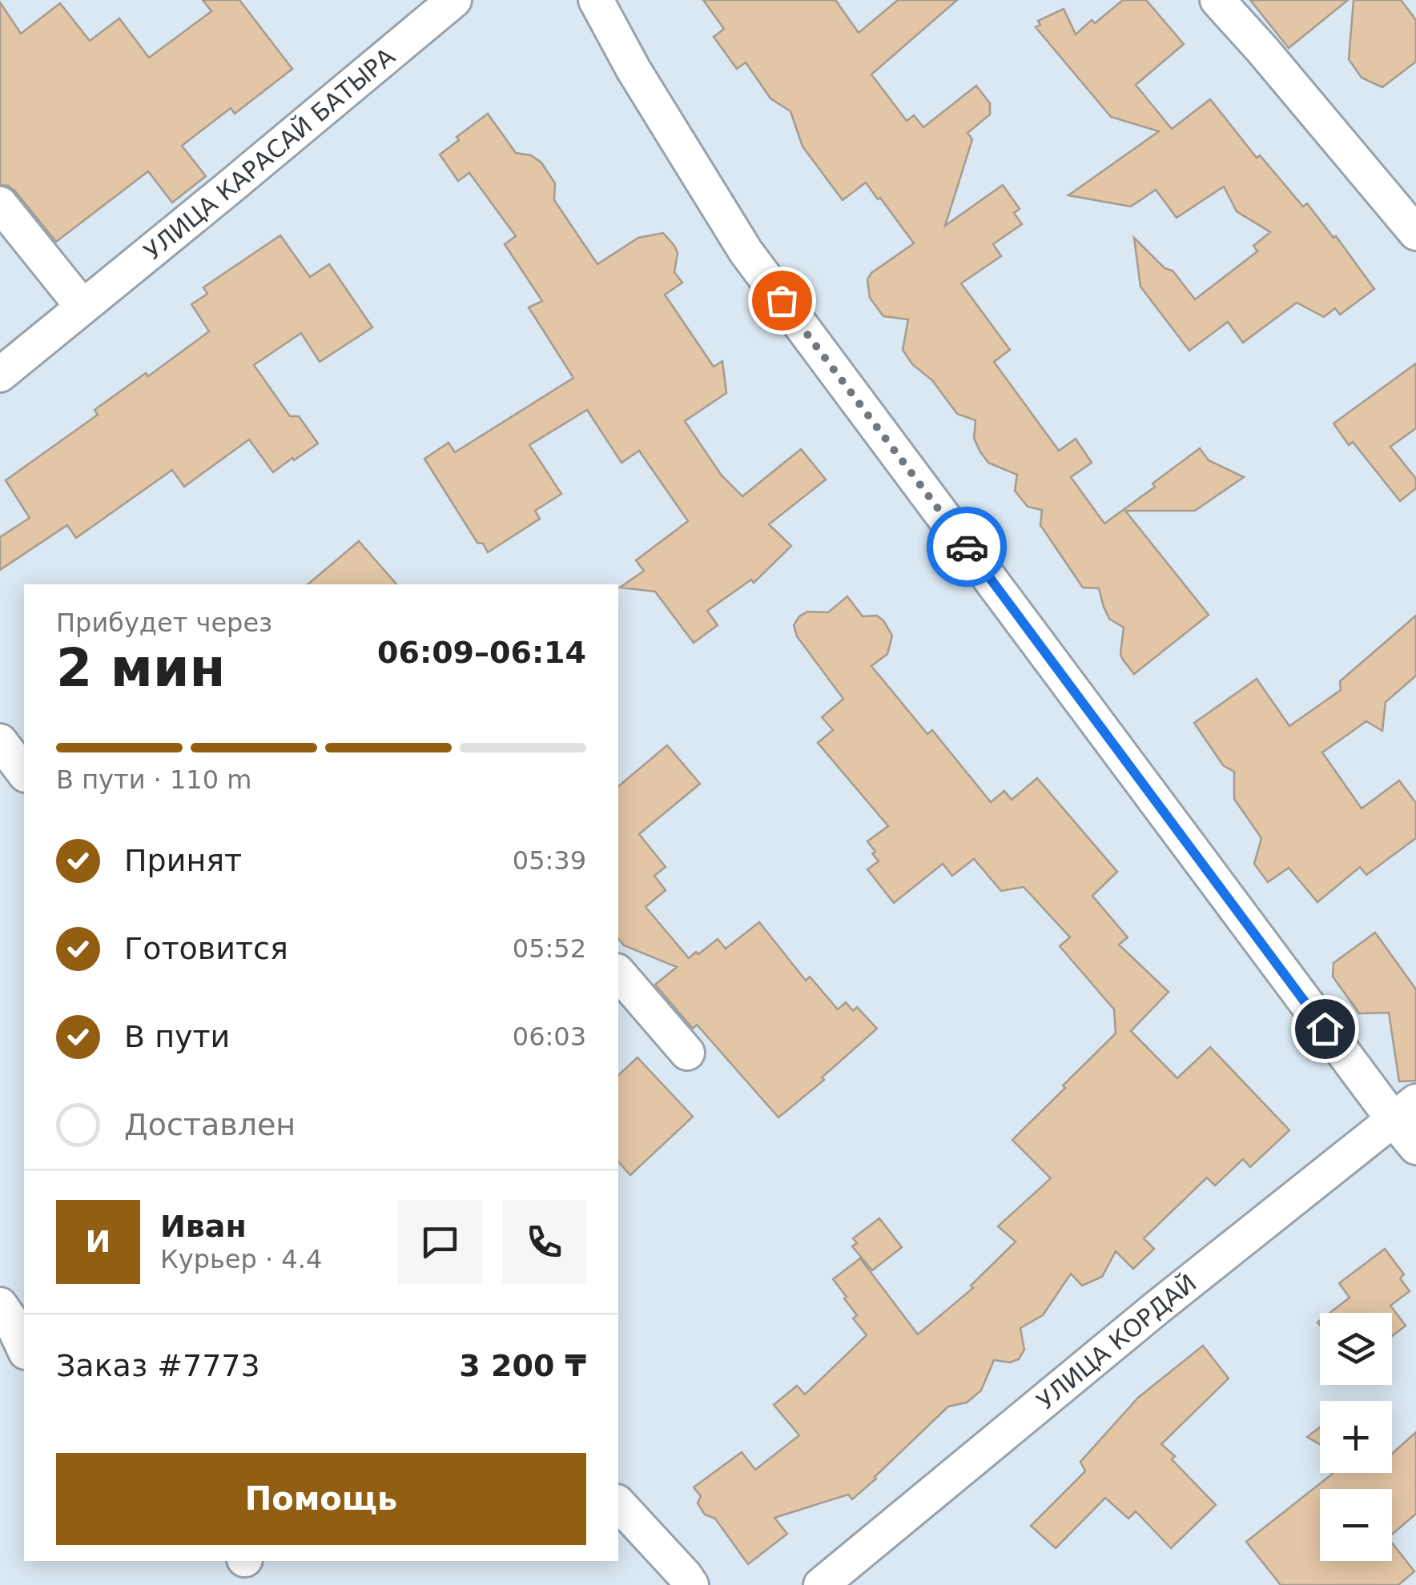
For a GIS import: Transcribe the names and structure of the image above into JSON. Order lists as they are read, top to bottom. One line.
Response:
{"streets":{"street":["УЛИЦА КАРАСАЙ БАТЫРА","УЛИЦА КОРДАЙ"]},"page":{"heading":["2 мин","Прибудет через","06:09–06:14"],"panel":["Иван","Курьер · 4.4","Заказ #7773","3 200 ₸"],"bar":"В пути · 110 m","list":[["Принят","05:39"],["Готовится","05:52"],["В пути","06:03"],"Доставлен"],"round":"И","map_buttons":["+","−"],"buttons":"Помощь"}}
